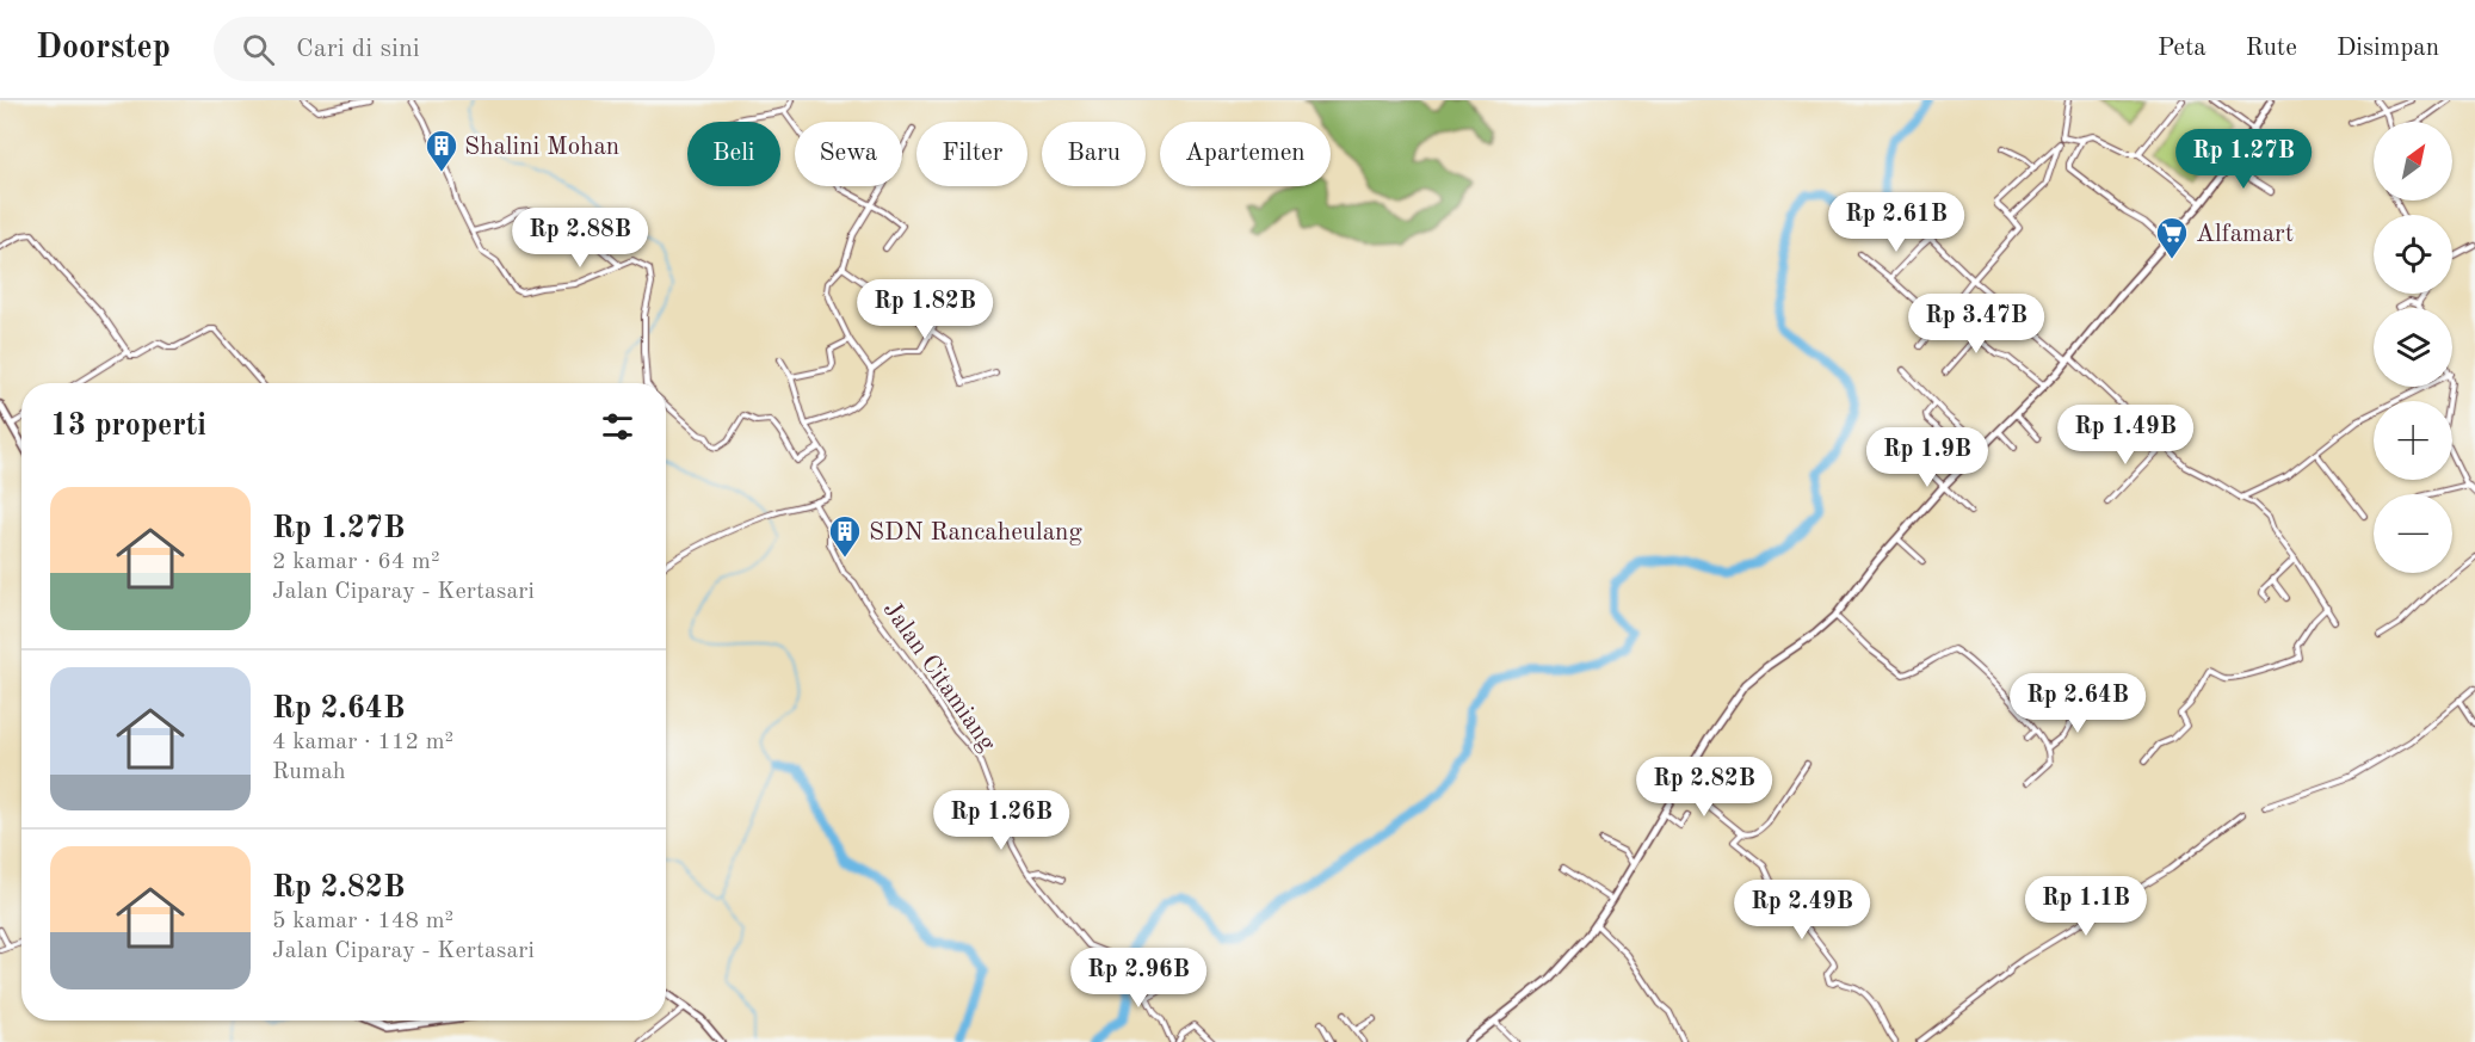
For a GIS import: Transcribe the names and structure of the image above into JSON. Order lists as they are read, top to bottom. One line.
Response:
{"streets":{"street":["Jalan Citamiang"]},"places":{"building":["Shalini Mohan","SDN Rancaheulang"],"supermarket":["Alfamart"]},"north":"top right","page":{"header":"Doorstep","search":"Cari di sini","nav":["Peta","Rute","Disimpan"],"map_buttons":["+","−"],"chip":["Beli","Sewa","Filter","Baru","Apartemen"],"price":["Rp 1.27B","Rp 2.61B","Rp 2.88B","Rp 1.82B","Rp 3.47B","Rp 1.49B","Rp 1.9B","Rp 2.64B","Rp 2.82B","Rp 1.26B","Rp 1.1B","Rp 2.49B","Rp 2.96B"],"heading":"13 properti","list":[{"name":"Rp 1.27B","note":"2 kamar · 64 m² · Jalan Ciparay - Kertasari"},{"name":"Rp 2.64B","note":"4 kamar · 112 m² · Rumah"},{"name":"Rp 2.82B","note":"5 kamar · 148 m² · Jalan Ciparay - Kertasari"}]}}
